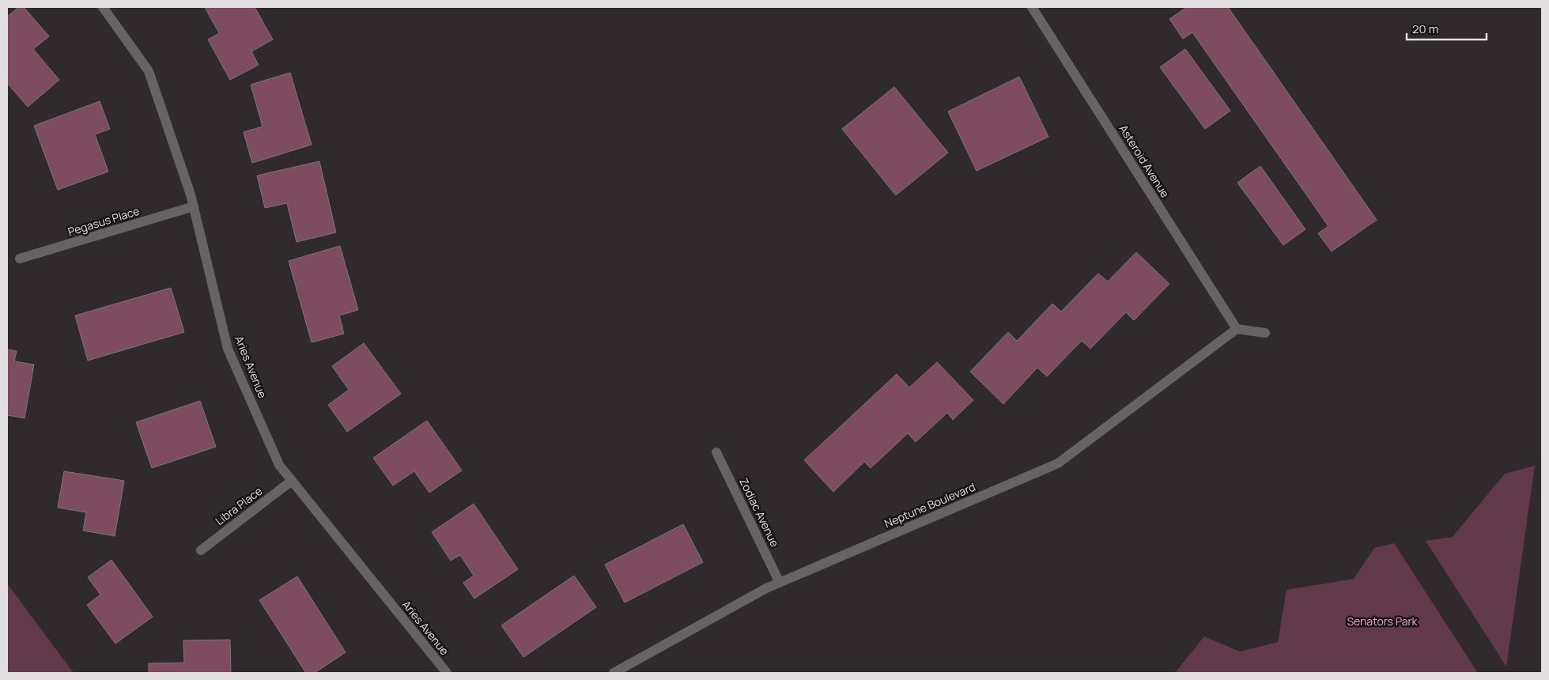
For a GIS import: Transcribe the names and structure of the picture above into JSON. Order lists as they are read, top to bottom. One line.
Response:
{"streets":{"street":["Asteroid Avenue","Pegasus Place","Aries Avenue","Neptune Boulevard","Libra Place","Zodiac Avenue"]},"crossings":[["Asteroid Avenue","Neptune Boulevard"],["Pegasus Place","Aries Avenue"],["Aries Avenue","Libra Place"],["Neptune Boulevard","Zodiac Avenue"]],"parks":["Senators Park"],"scale_bar":"20 m"}
